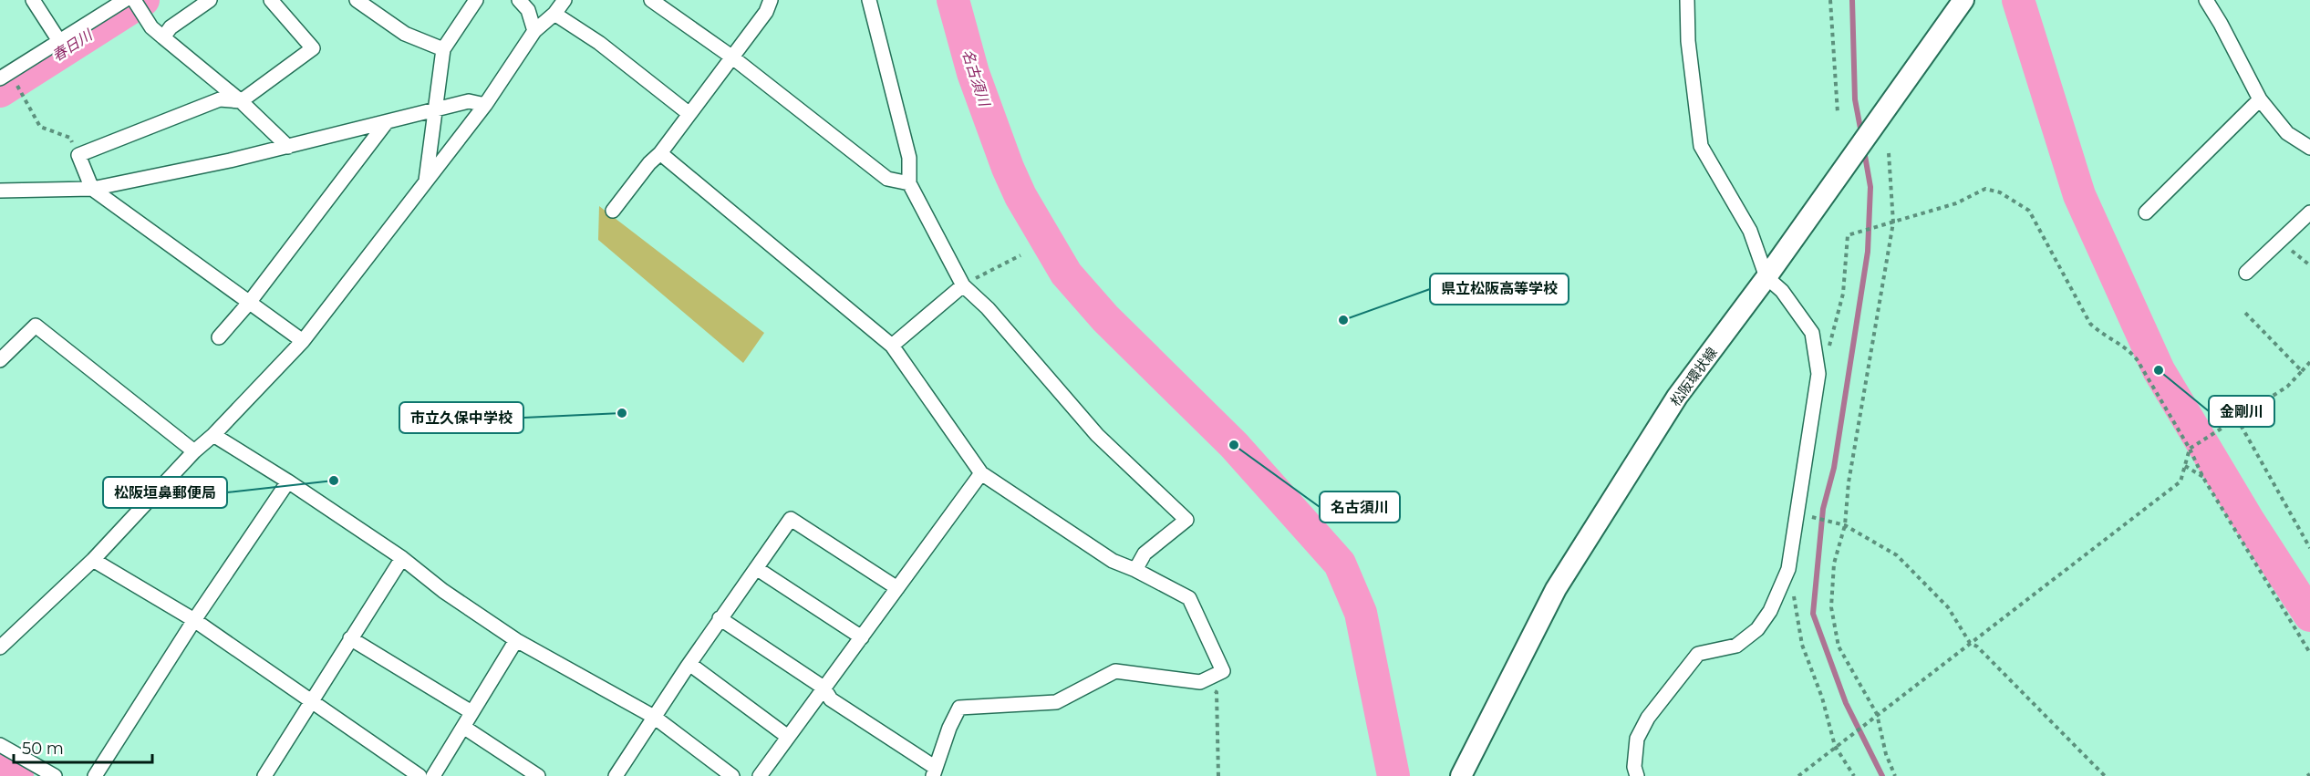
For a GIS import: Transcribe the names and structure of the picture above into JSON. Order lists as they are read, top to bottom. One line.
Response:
{"streets":{"main road":["松阪環状線"]},"water":["春日川","名古須川"],"places":["県立松阪高等学校","金剛川","市立久保中学校","名古須川","松阪垣鼻郵便局"],"scale_bar":"50 m"}
